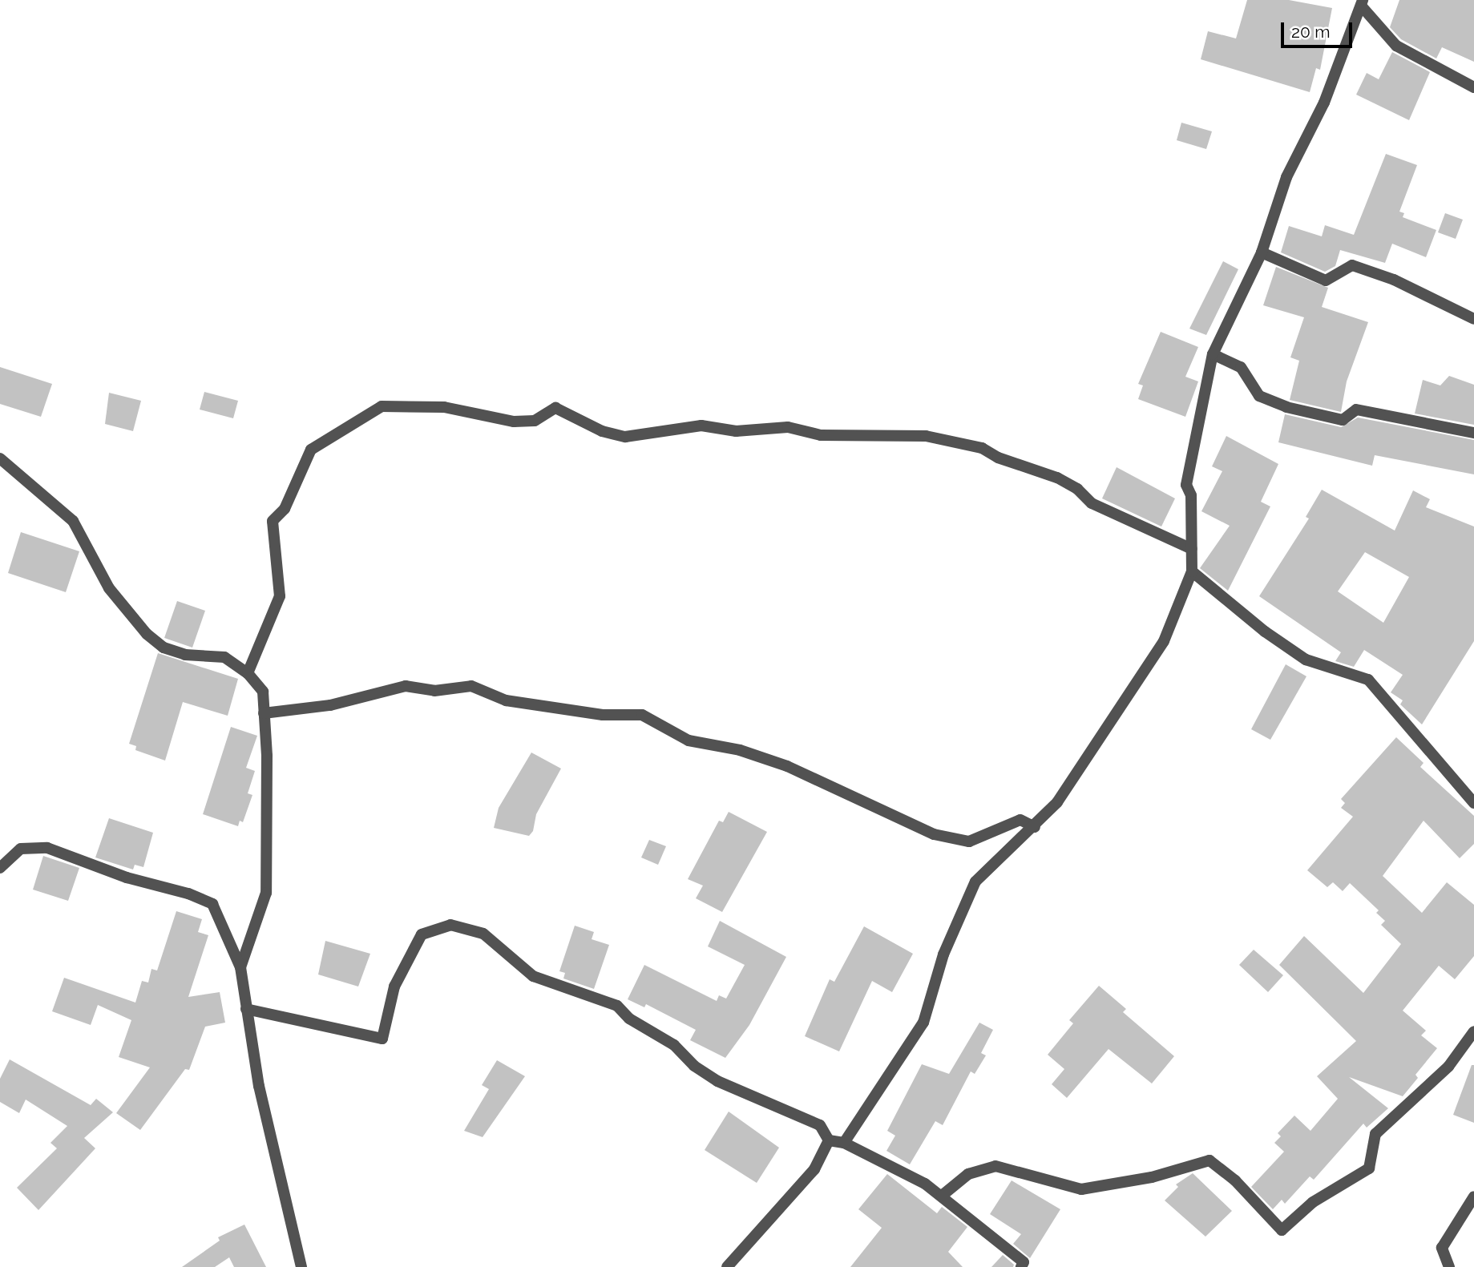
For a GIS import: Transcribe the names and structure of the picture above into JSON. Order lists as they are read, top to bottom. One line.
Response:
{"scale_bar":"20 m"}
